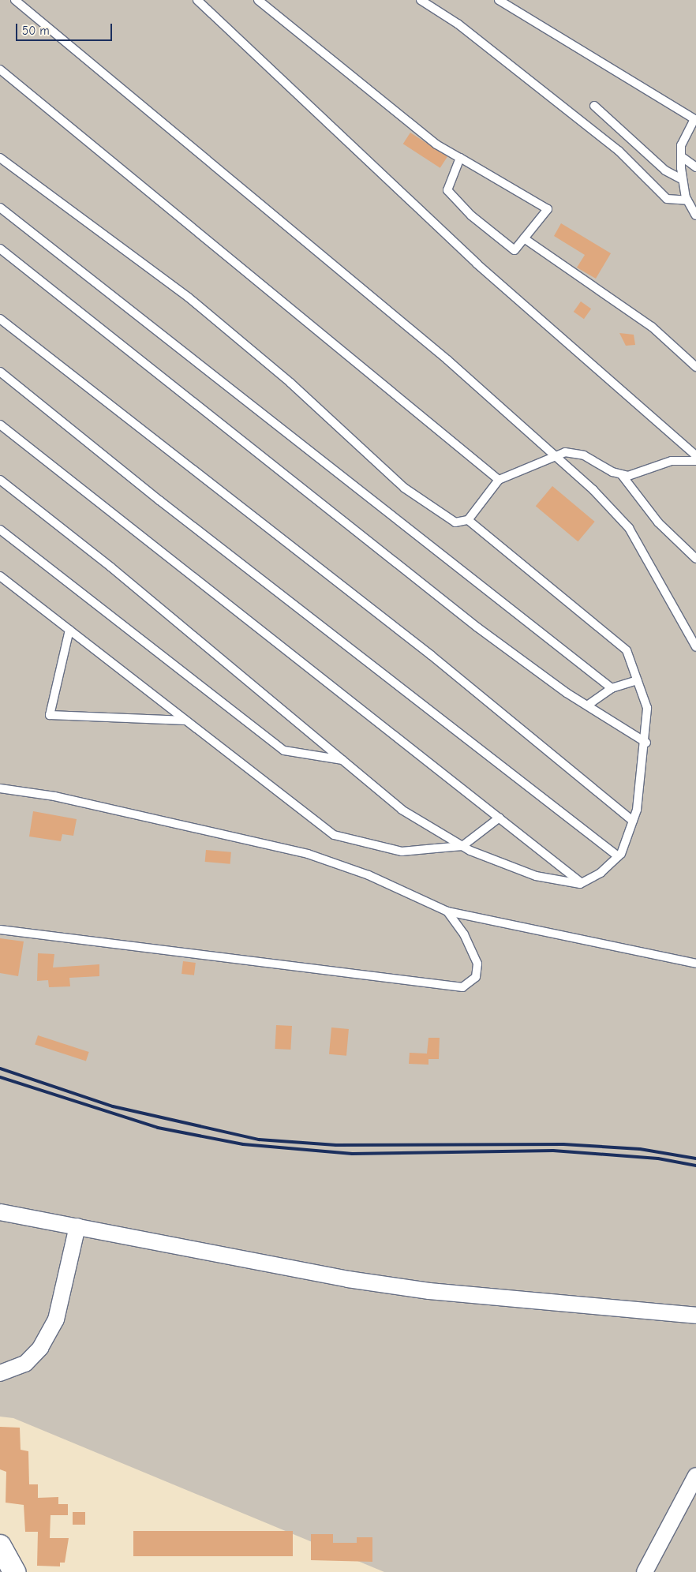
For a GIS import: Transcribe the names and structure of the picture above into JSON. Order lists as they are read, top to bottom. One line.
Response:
{"scale_bar":"50 m"}
